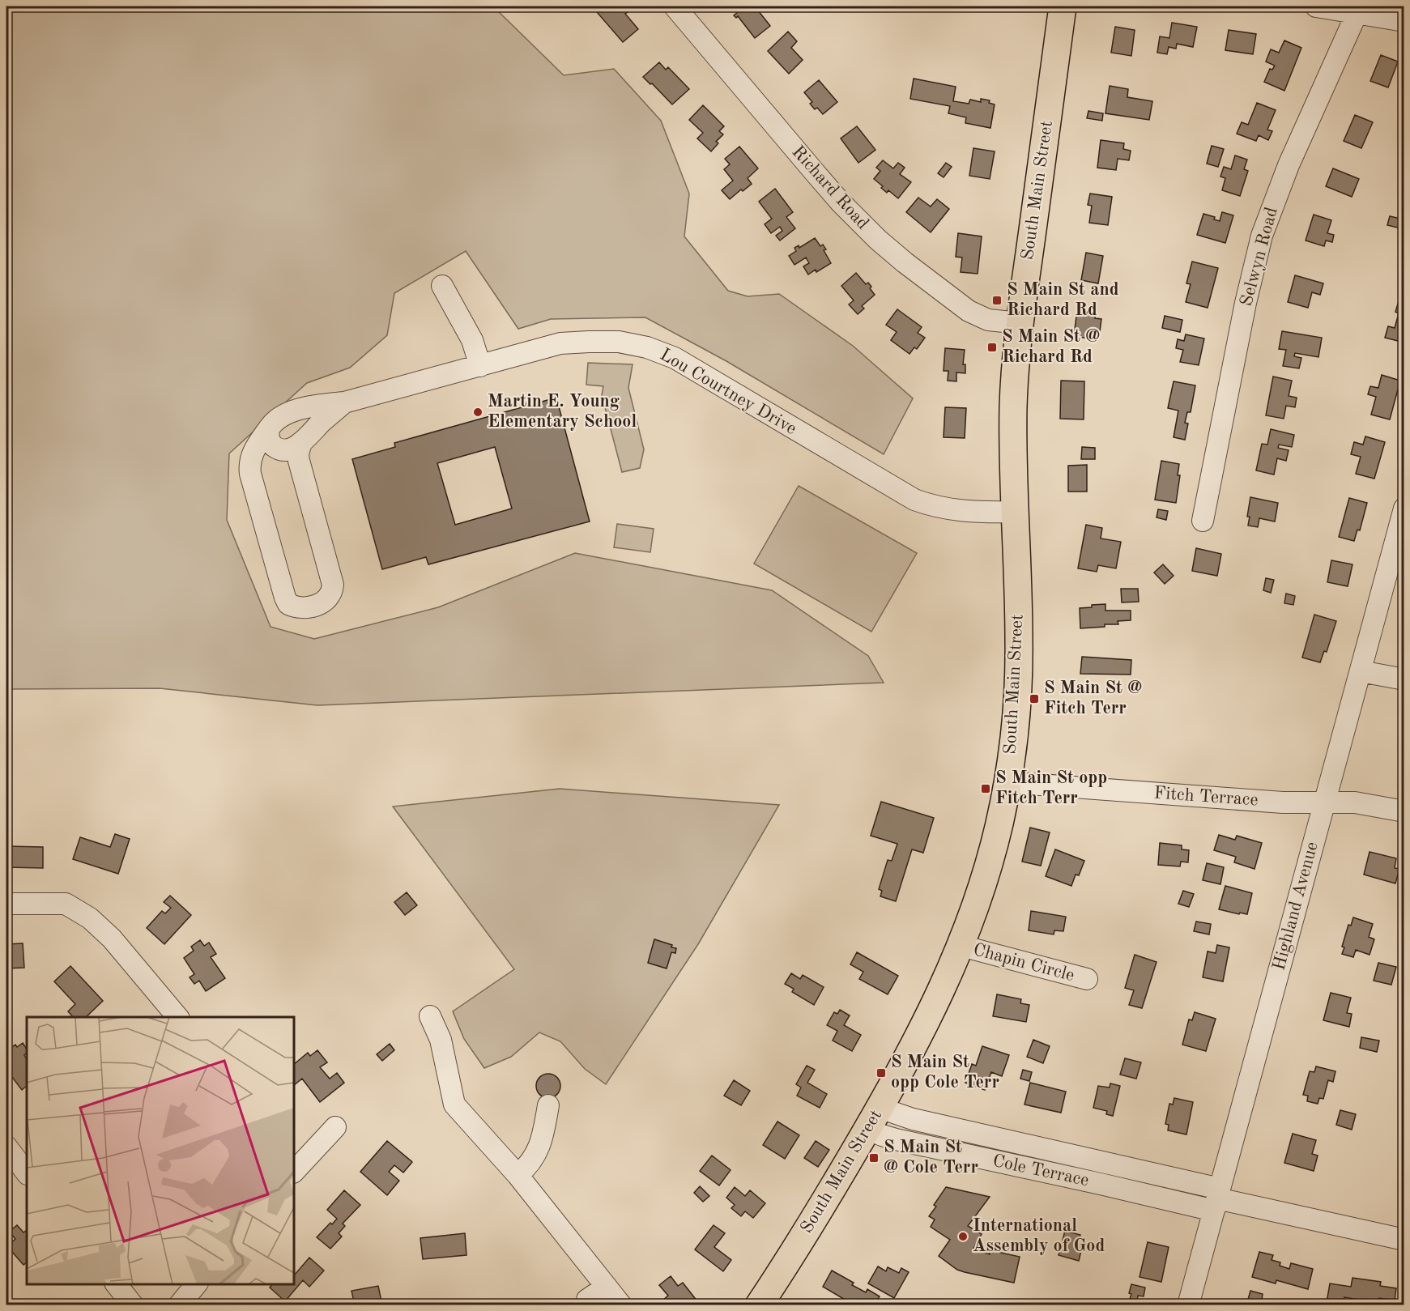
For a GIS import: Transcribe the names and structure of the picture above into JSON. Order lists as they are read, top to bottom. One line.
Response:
{"streets":{"main road":["South Main Street"],"street":["Richard Road","Selwyn Road","Lou Courtney Drive","Fitch Terrace","Highland Avenue","Chapin Circle","Cole Terrace"]},"crossings":[["Richard Road","South Main Street"],["South Main Street","Lou Courtney Drive"],["South Main Street","Fitch Terrace"],["South Main Street","Chapin Circle"],["South Main Street","Cole Terrace"],["Fitch Terrace","Highland Avenue"],["Highland Avenue","Cole Terrace"]],"places":{"transit":["S Main St and Richard Rd","S Main St @ Richard Rd","S Main St @ Fitch Terr","S Main St opp Fitch Terr","S Main St opp Cole Terr","S Main St @ Cole Terr"],"other":["Martin E. Young Elementary School","International Assembly of God"]}}
